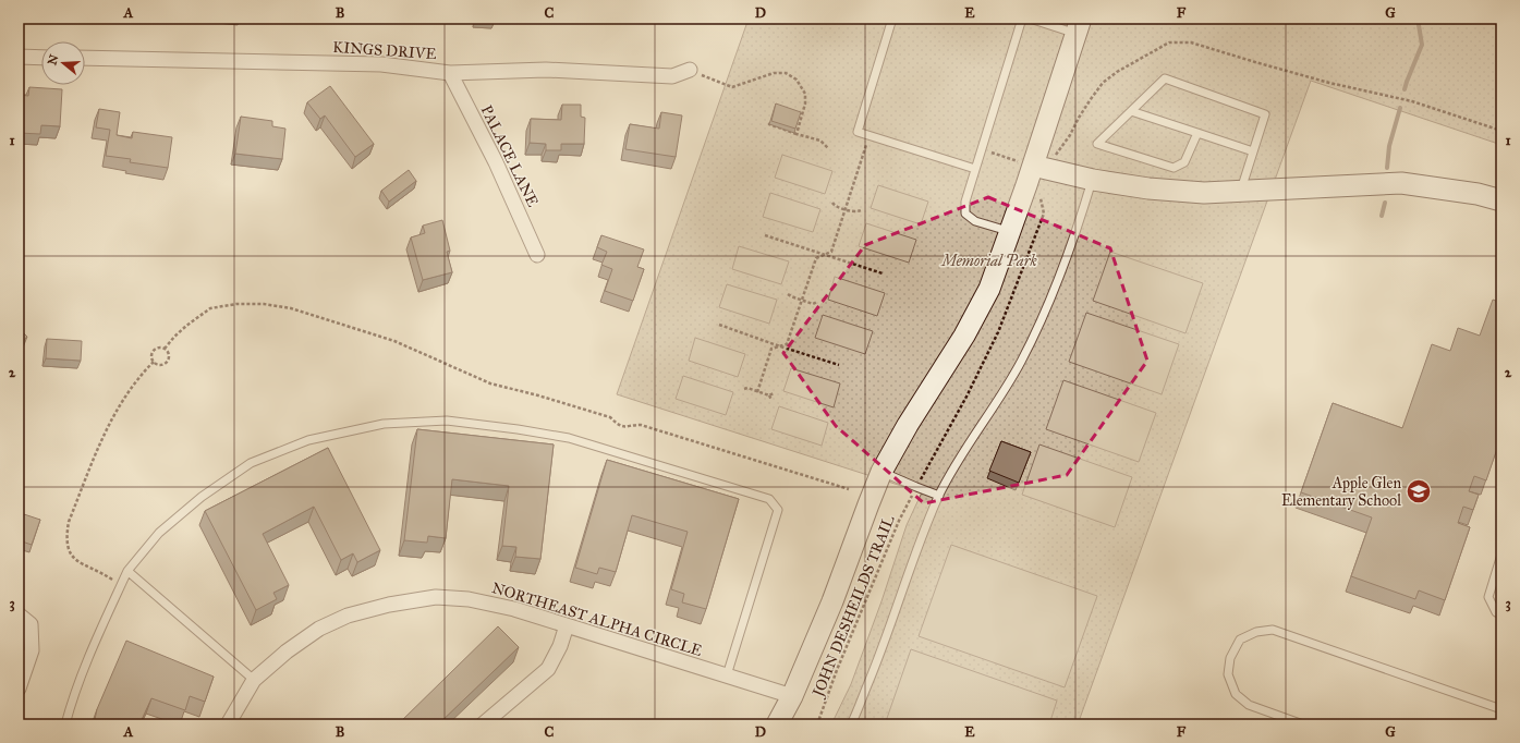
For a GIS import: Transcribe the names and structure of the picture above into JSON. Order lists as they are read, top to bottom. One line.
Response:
{"streets":{"street":["KINGS DRIVE","PALACE LANE","NORTHEAST ALPHA CIRCLE"],"path":["JOHN DESHEILDS TRAIL"]},"crossings":[["KINGS DRIVE","PALACE LANE"]],"parks":["Memorial Park"],"places":{"school or university":["Apple Glen Elementary School"]},"north":"left","grid":{"columns":["A","B","C","D","E","F","G"],"rows":["1","2","3"]}}
